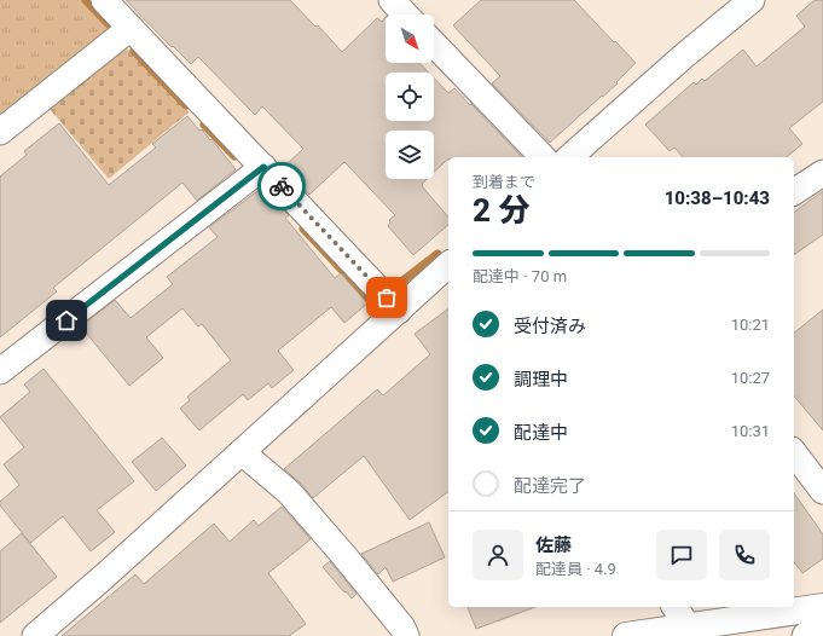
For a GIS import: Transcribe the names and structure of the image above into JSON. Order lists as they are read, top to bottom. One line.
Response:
{"north":"bottom right","page":{"heading":["2 分","到着まで","10:38–10:43"],"panel":["佐藤","配達員 · 4.9"],"bar":"配達中 · 70 m","list":[["受付済み","10:21"],["調理中","10:27"],["配達中","10:31"],"配達完了"]}}
